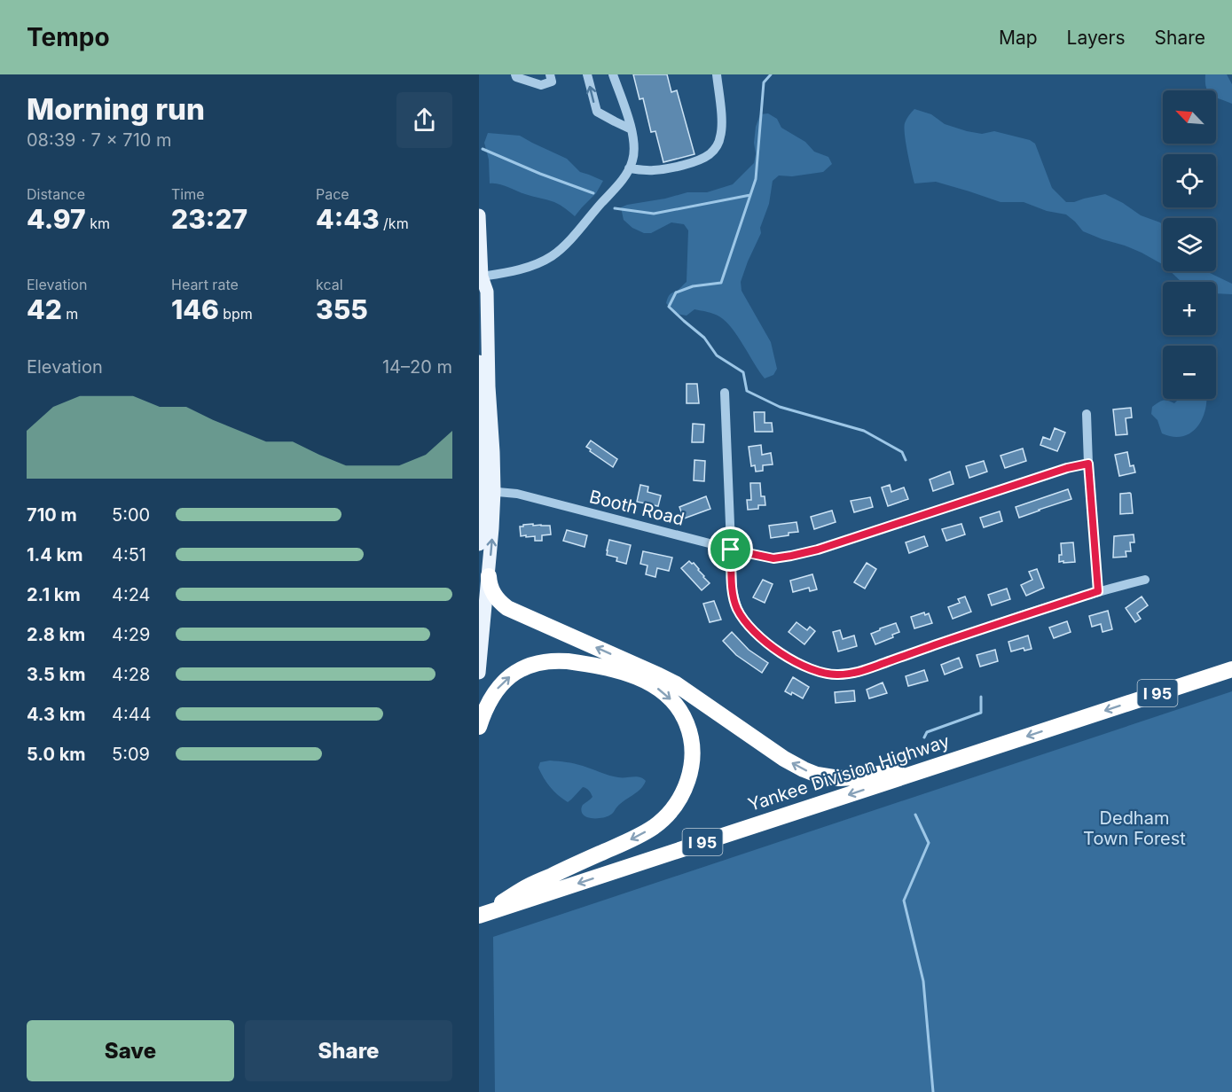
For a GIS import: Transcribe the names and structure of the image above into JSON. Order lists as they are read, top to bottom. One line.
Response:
{"streets":{"highway":["I 95","Yankee Division Highway"],"street":["Booth Road"]},"one_way":["Yankee Division Highway"],"parks":["Dedham Town Forest"],"north":"top left","page":{"header":"Tempo","nav":["Map","Layers","Share"],"heading":["Morning run","08:39 · 7 × 710 m"],"map_buttons":["+","−"],"stats":[["Distance","4.97 km"],["Time","23:27"],["Pace","4:43 /km"],["Elevation","42 m"],["Heart rate","146 bpm"],["kcal","355"]],"chart":["Elevation","14–20 m"],"list":[{"name":"710 m","note":"5:00"},{"name":"1.4 km","note":"4:51"},{"name":"2.1 km","note":"4:24"},{"name":"2.8 km","note":"4:29"},{"name":"3.5 km","note":"4:28"},{"name":"4.3 km","note":"4:44"},{"name":"5.0 km","note":"5:09"}],"buttons":["Save","Share"]}}
